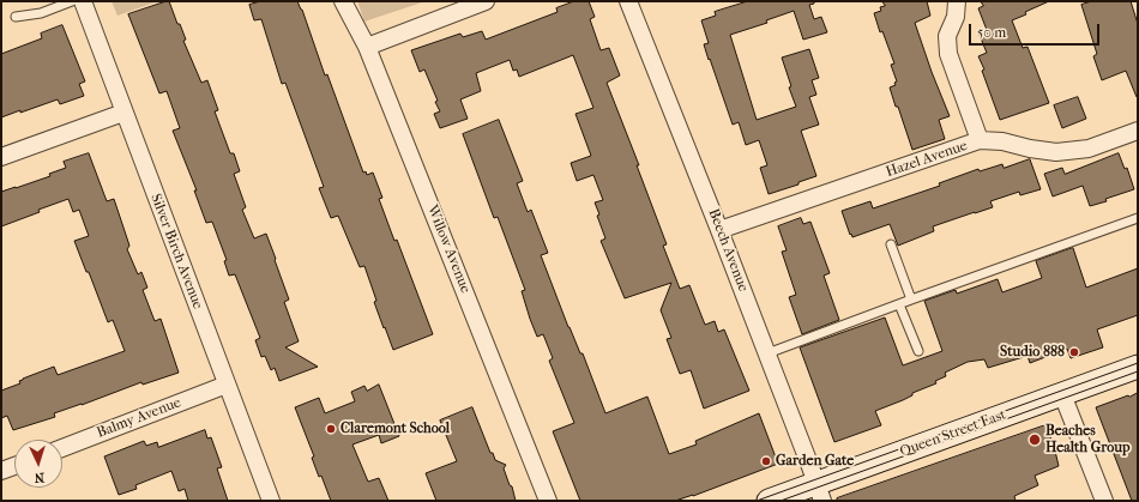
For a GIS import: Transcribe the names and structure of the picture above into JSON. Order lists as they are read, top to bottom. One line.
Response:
{"streets":{"main road":["Queen Street East"],"street":["Hazel Avenue","Willow Avenue","Beech Avenue","Silver Birch Avenue","Balmy Avenue"]},"crossings":[["Hazel Avenue","Beech Avenue"],["Beech Avenue","Queen Street East"],["Silver Birch Avenue","Balmy Avenue"]],"places":["Studio 888","Claremont School","Beaches Health Group","Garden Gate"],"scale_bar":"50 m","north":"bottom"}
